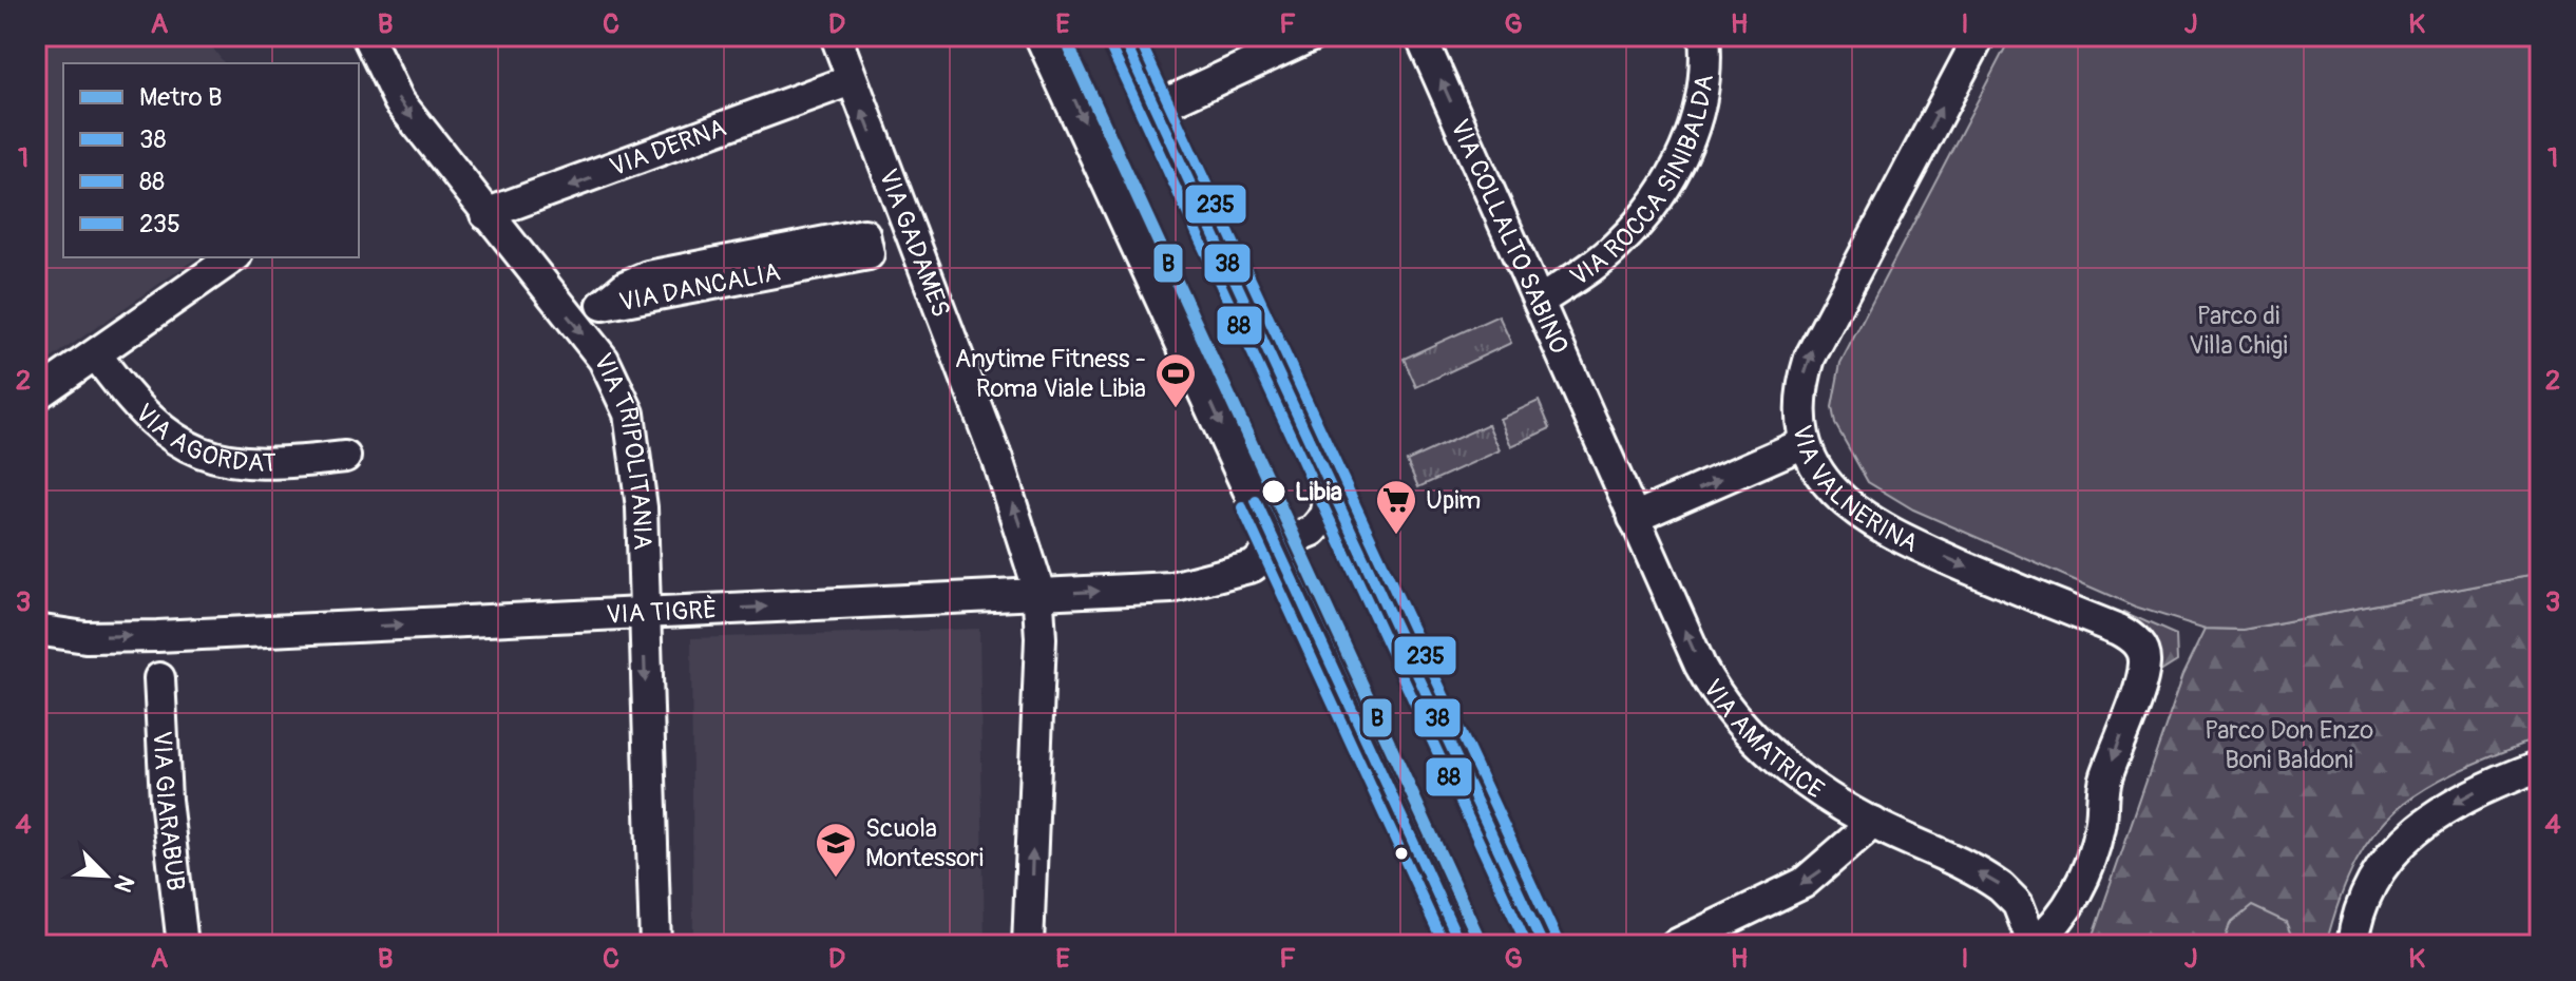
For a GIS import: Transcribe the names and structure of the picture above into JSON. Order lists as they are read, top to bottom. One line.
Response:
{"streets":{"street":["VIA DERNA","VIA ROCCA SINIBALDA","VIA COLLALTO SABINO","VIA GADAMES","VIA DANCALIA","VIA AGORDAT","VIA TRIPOLITANIA","VIA VALNERINA","VIA TIGRÈ","VIA AMATRICE","VIA GIARABUB"]},"crossings":[["VIA DERNA","VIA GADAMES"],["VIA DERNA","VIA TRIPOLITANIA"],["VIA ROCCA SINIBALDA","VIA COLLALTO SABINO"],["VIA COLLALTO SABINO","VIA AMATRICE"],["VIA GADAMES","VIA DANCALIA"],["VIA GADAMES","VIA TIGRÈ"],["VIA TRIPOLITANIA","VIA TIGRÈ"],["VIA VALNERINA","VIA AMATRICE"]],"one_way":["VIA DERNA","VIA COLLALTO SABINO","VIA TRIPOLITANIA","VIA TIGRÈ"],"parks":["Parco di Villa Chigi","Parco Don Enzo Boni Baldoni"],"places":{"sports":["Anytime Fitness - Roma Viale Libia"],"other":["Libia"],"supermarket":["Upim"],"school or university":["Scuola Montessori"]},"lines":["metro line B","transit line 38","transit line 235","transit line 88"],"legend":["Metro B","38","88","235"],"north":"bottom right","grid":{"columns":["A","B","C","D","E","F","G","H","I","J","K"],"rows":["1","2","3","4"]}}
